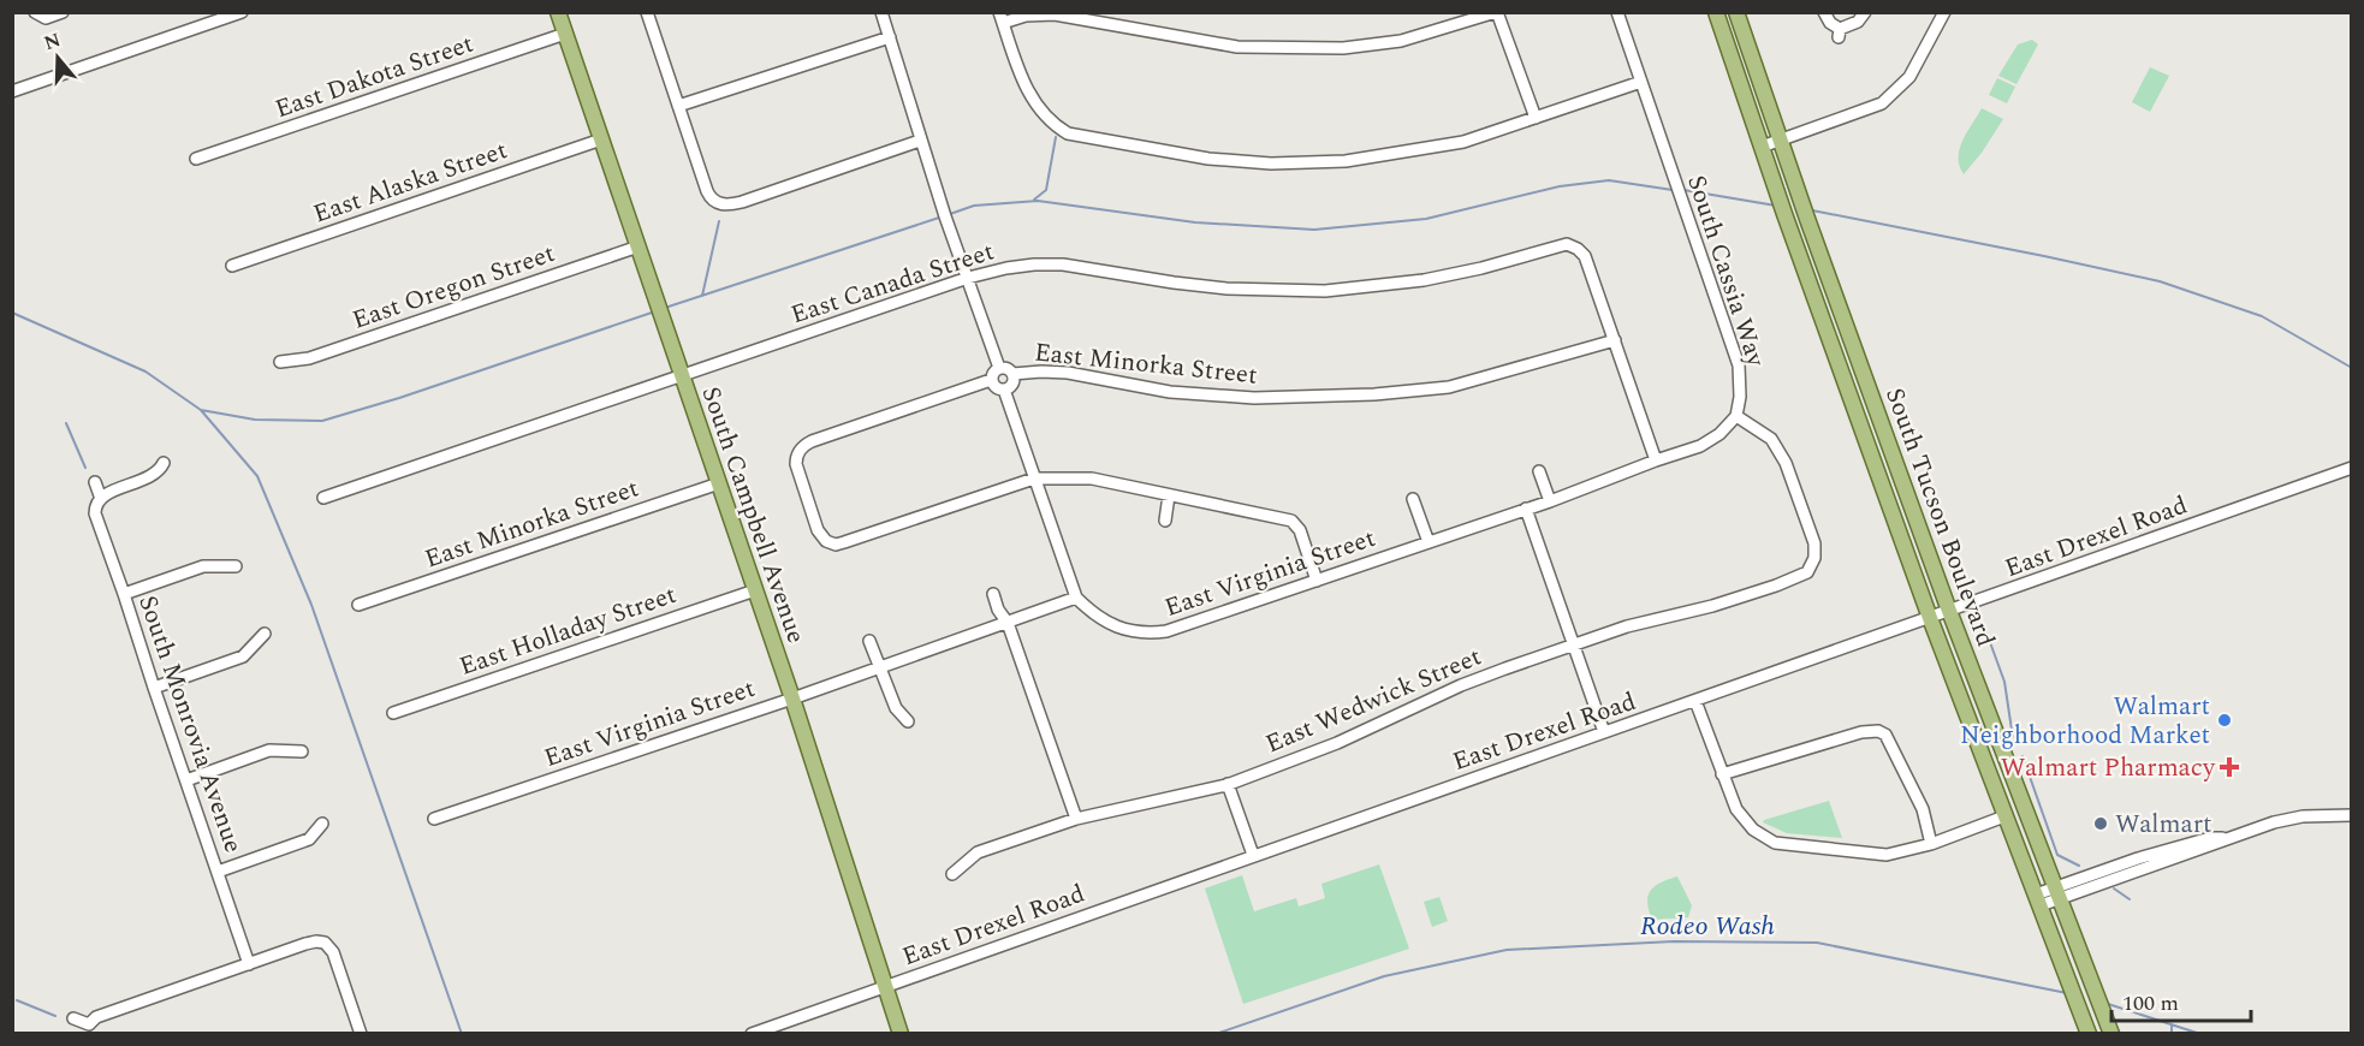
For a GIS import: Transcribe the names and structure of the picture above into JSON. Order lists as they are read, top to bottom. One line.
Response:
{"streets":{"main road":["South Campbell Avenue","South Tucson Boulevard"],"street":["East Dakota Street","East Alaska Street","South Cassia Way","East Canada Street","East Oregon Street","East Minorka Street","East Drexel Road","East Virginia Street","East Holladay Street","East Wedwick Street","South Monrovia Avenue"]},"crossings":[["East Dakota Street","South Campbell Avenue"],["East Alaska Street","South Campbell Avenue"],["South Cassia Way","East Virginia Street"],["South Cassia Way","East Wedwick Street"],["East Canada Street","East Minorka Street"],["East Canada Street","South Campbell Avenue"],["East Oregon Street","South Campbell Avenue"],["East Minorka Street","South Campbell Avenue"],["South Campbell Avenue","East Drexel Road"],["South Campbell Avenue","East Virginia Street"],["South Campbell Avenue","East Holladay Street"],["South Tucson Boulevard","East Drexel Road"],["East Virginia Street","East Wedwick Street"]],"water":["Rodeo Wash"],"places":{"other":["Walmart Neighborhood Market","Walmart"],"health":["Walmart Pharmacy"]},"scale_bar":"100 m","north":"top"}
